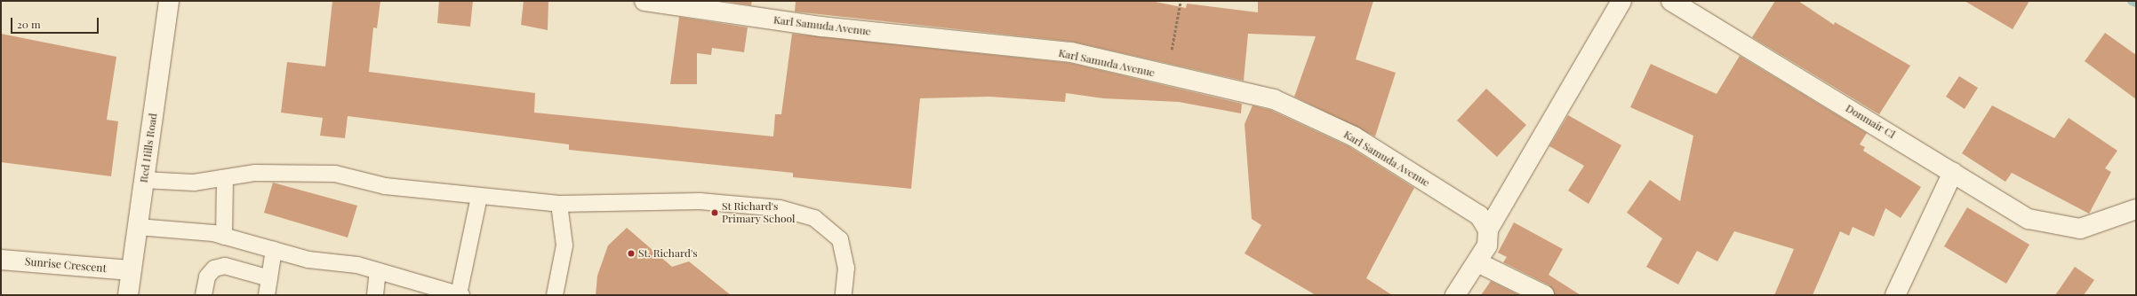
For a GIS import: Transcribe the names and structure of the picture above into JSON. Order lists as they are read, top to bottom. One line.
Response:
{"streets":{"street":["Karl Samuda Avenue","Donmair Cl","Red Hills Road","Sunrise Crescent"]},"crossings":[["Red Hills Road","Sunrise Crescent"]],"places":["St Richard's Primary School","St. Richard's"],"scale_bar":"20 m"}
